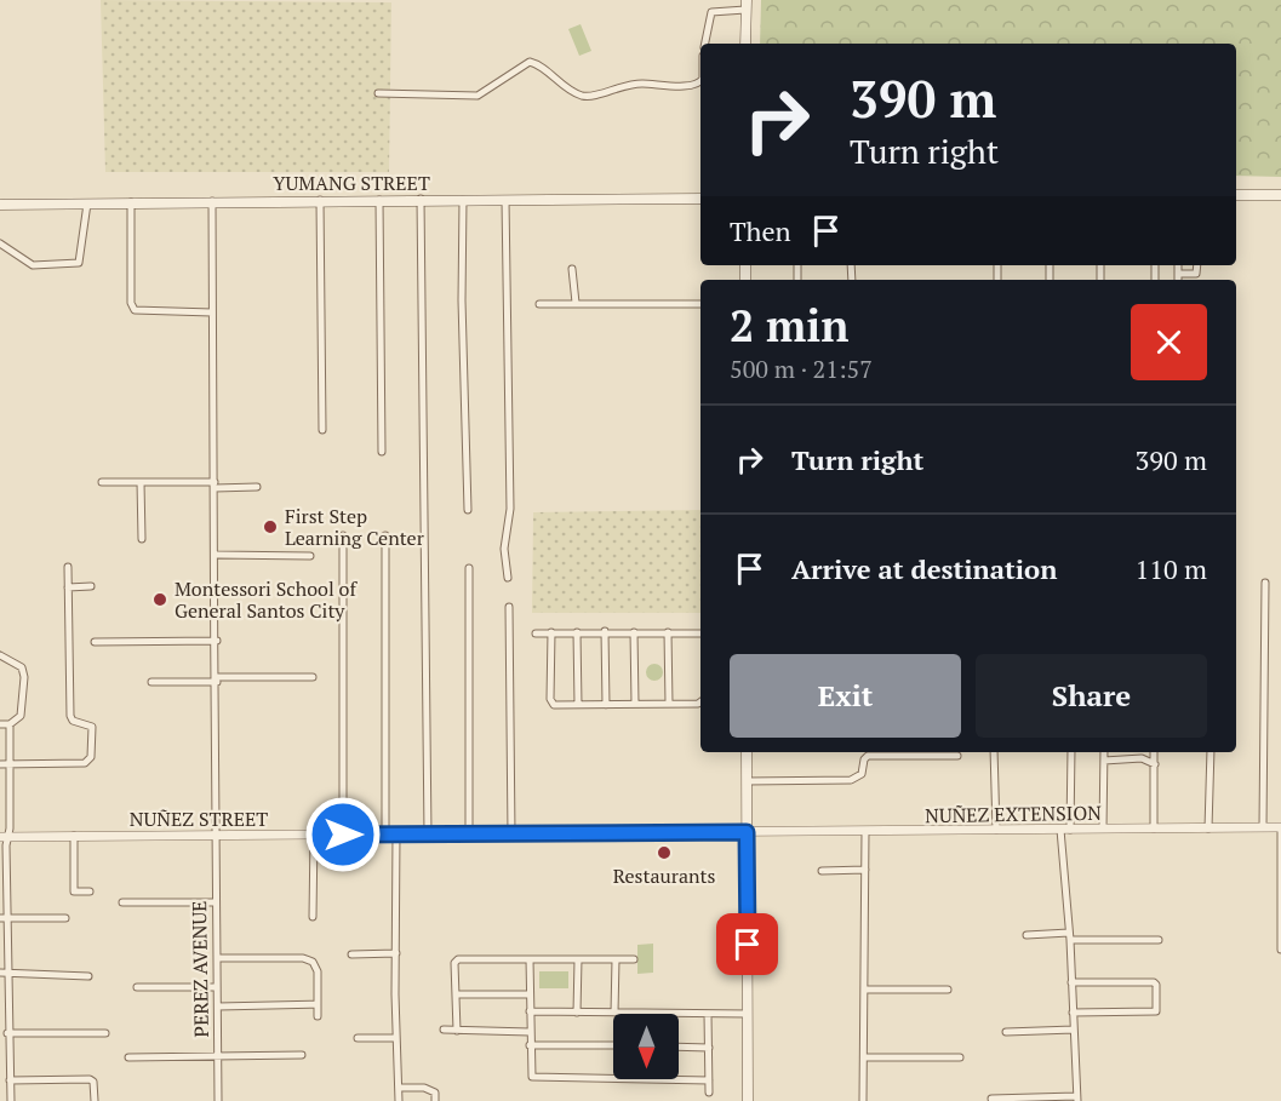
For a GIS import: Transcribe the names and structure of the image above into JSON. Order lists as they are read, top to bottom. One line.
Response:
{"streets":{"main road":["YUMANG STREET"],"street":["NUÑEZ EXTENSION","NUÑEZ STREET","PEREZ AVENUE"]},"crossings":[["YUMANG STREET","PEREZ AVENUE"],["NUÑEZ EXTENSION","NUÑEZ STREET"],["NUÑEZ STREET","PEREZ AVENUE"]],"places":["First Step Learning Center","Montessori School of General Santos City","Restaurants"],"north":"bottom","page":{"turn":["390 m","Turn right"],"then":"Then","heading":["2 min","500 m · 21:57"],"list":[{"name":"Turn right","value":"390 m"},{"name":"Arrive at destination","value":"110 m"}],"buttons":["Exit","Share"]}}
